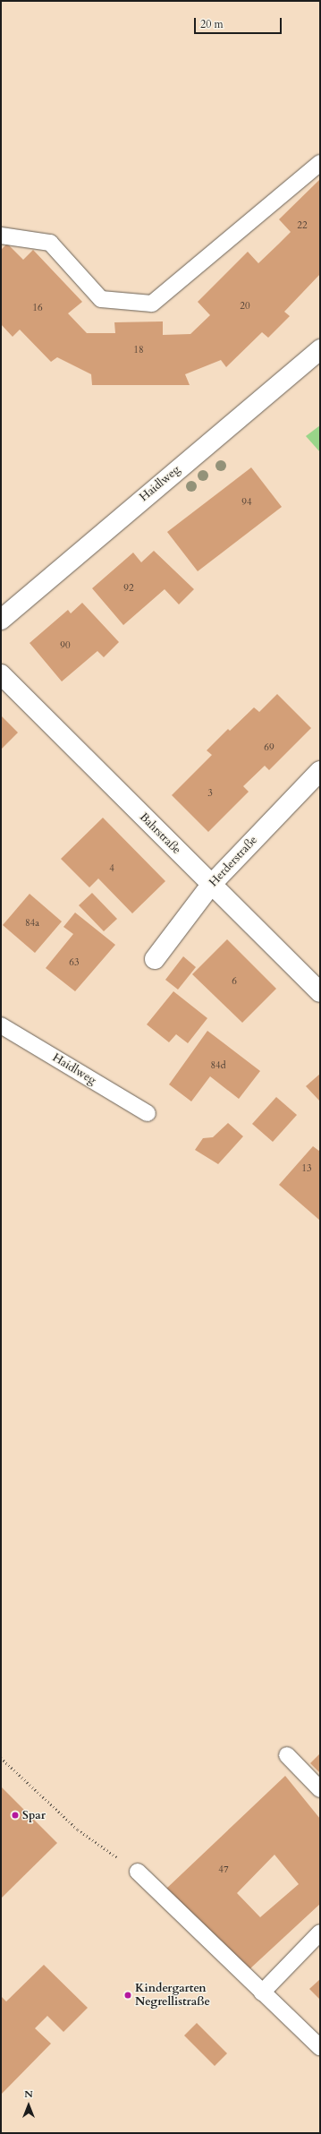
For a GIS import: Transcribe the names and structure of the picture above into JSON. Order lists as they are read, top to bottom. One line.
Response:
{"streets":{"street":["Haidlweg","Bahrstraße","Herderstraße"]},"crossings":[["Bahrstraße","Herderstraße"]],"places":["Spar","Kindergarten Negrellistraße"],"house_numbers":["22","20","16","18","94","92","90","69","3","4","84a","63","6","84d","13","47"],"scale_bar":"20 m","north":"top"}
